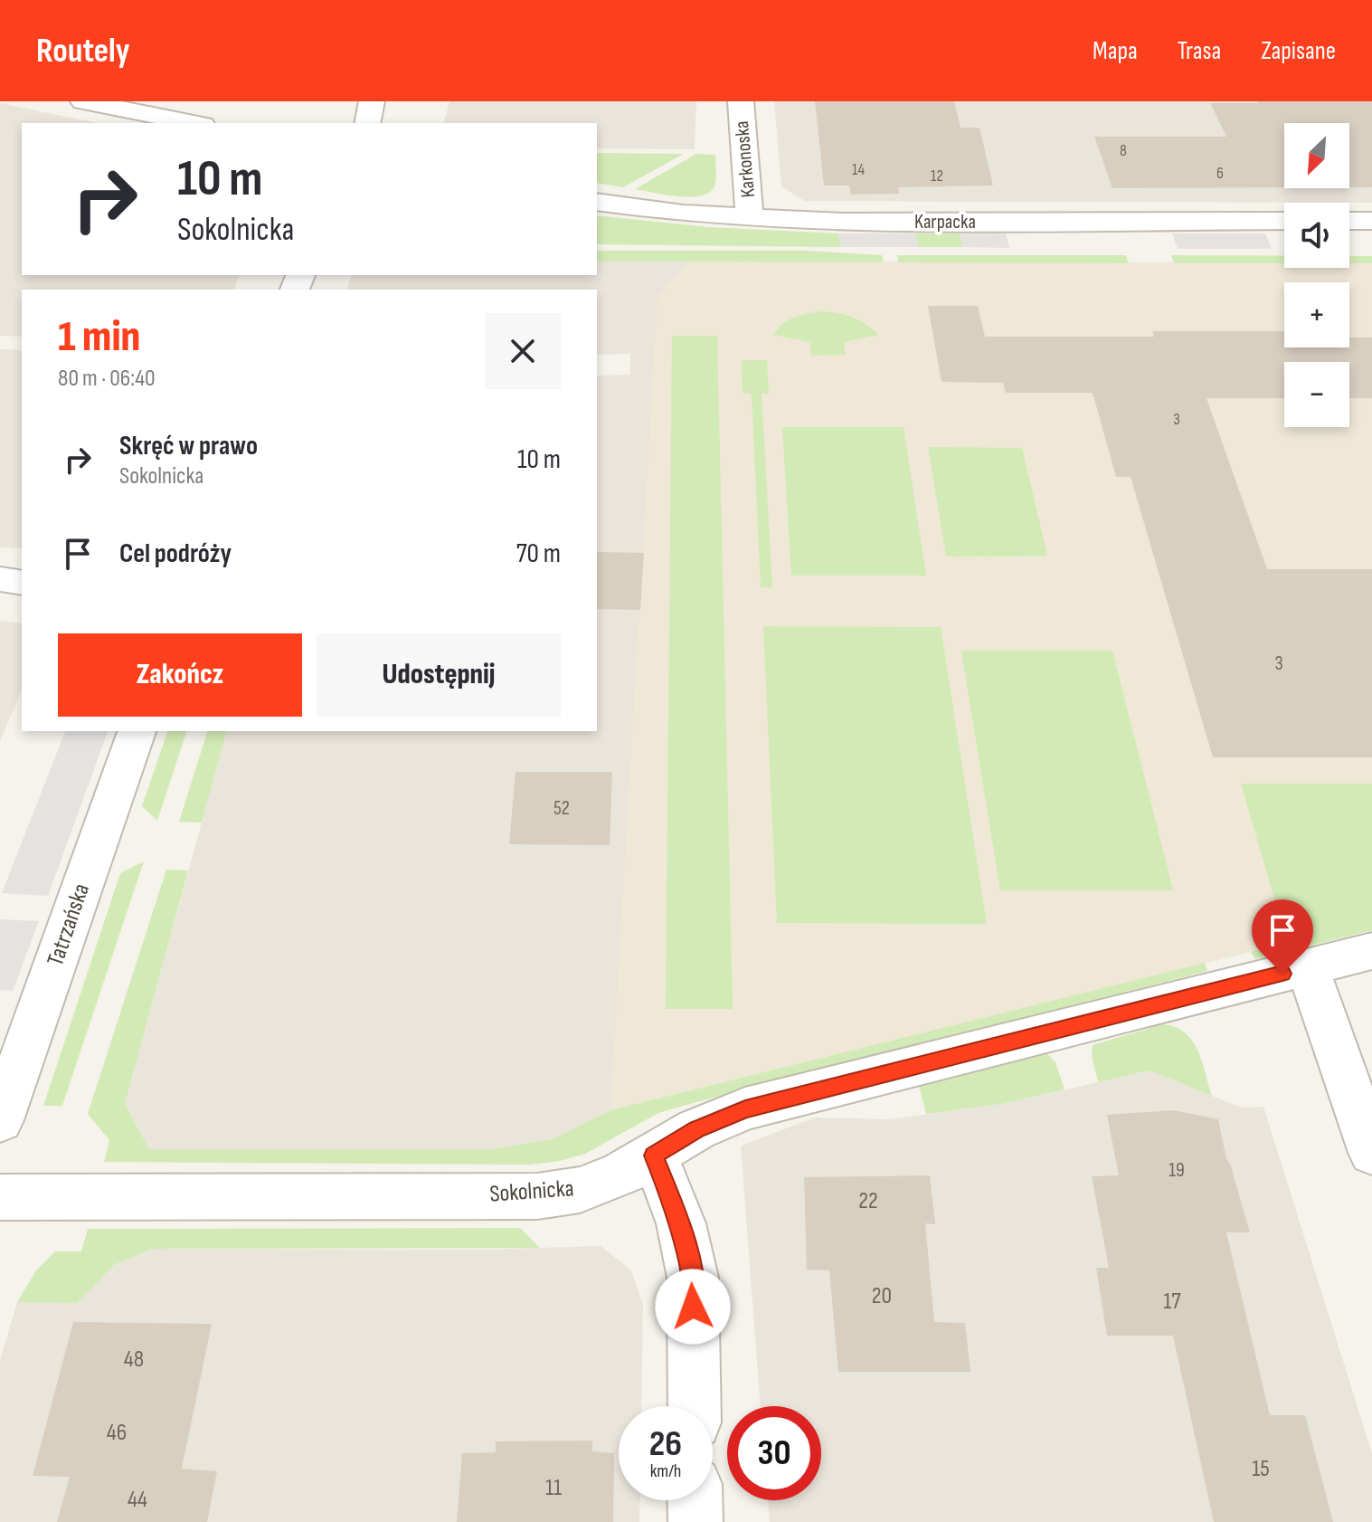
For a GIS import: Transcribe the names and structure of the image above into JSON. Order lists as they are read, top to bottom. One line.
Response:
{"streets":{"street":["Karkonoska","Karpacka","Tatrzańska","Sokolnicka"]},"crossings":[["Karkonoska","Karpacka"]],"house_numbers":["8","14","6","12","3","3","52","19","22","20","17","48","46","15","11","44"],"north":"bottom left","page":{"header":"Routely","nav":["Mapa","Trasa","Zapisane"],"map_buttons":["+","−"],"turn":["10 m","Sokolnicka"],"heading":["1 min","80 m · 06:40"],"list":[{"name":"Skręć w prawo","note":"Sokolnicka","value":"10 m"},{"name":"Cel podróży","value":"70 m"}],"buttons":["Zakończ","Udostępnij"],"speed":"26 km/h","limit":"30"}}
